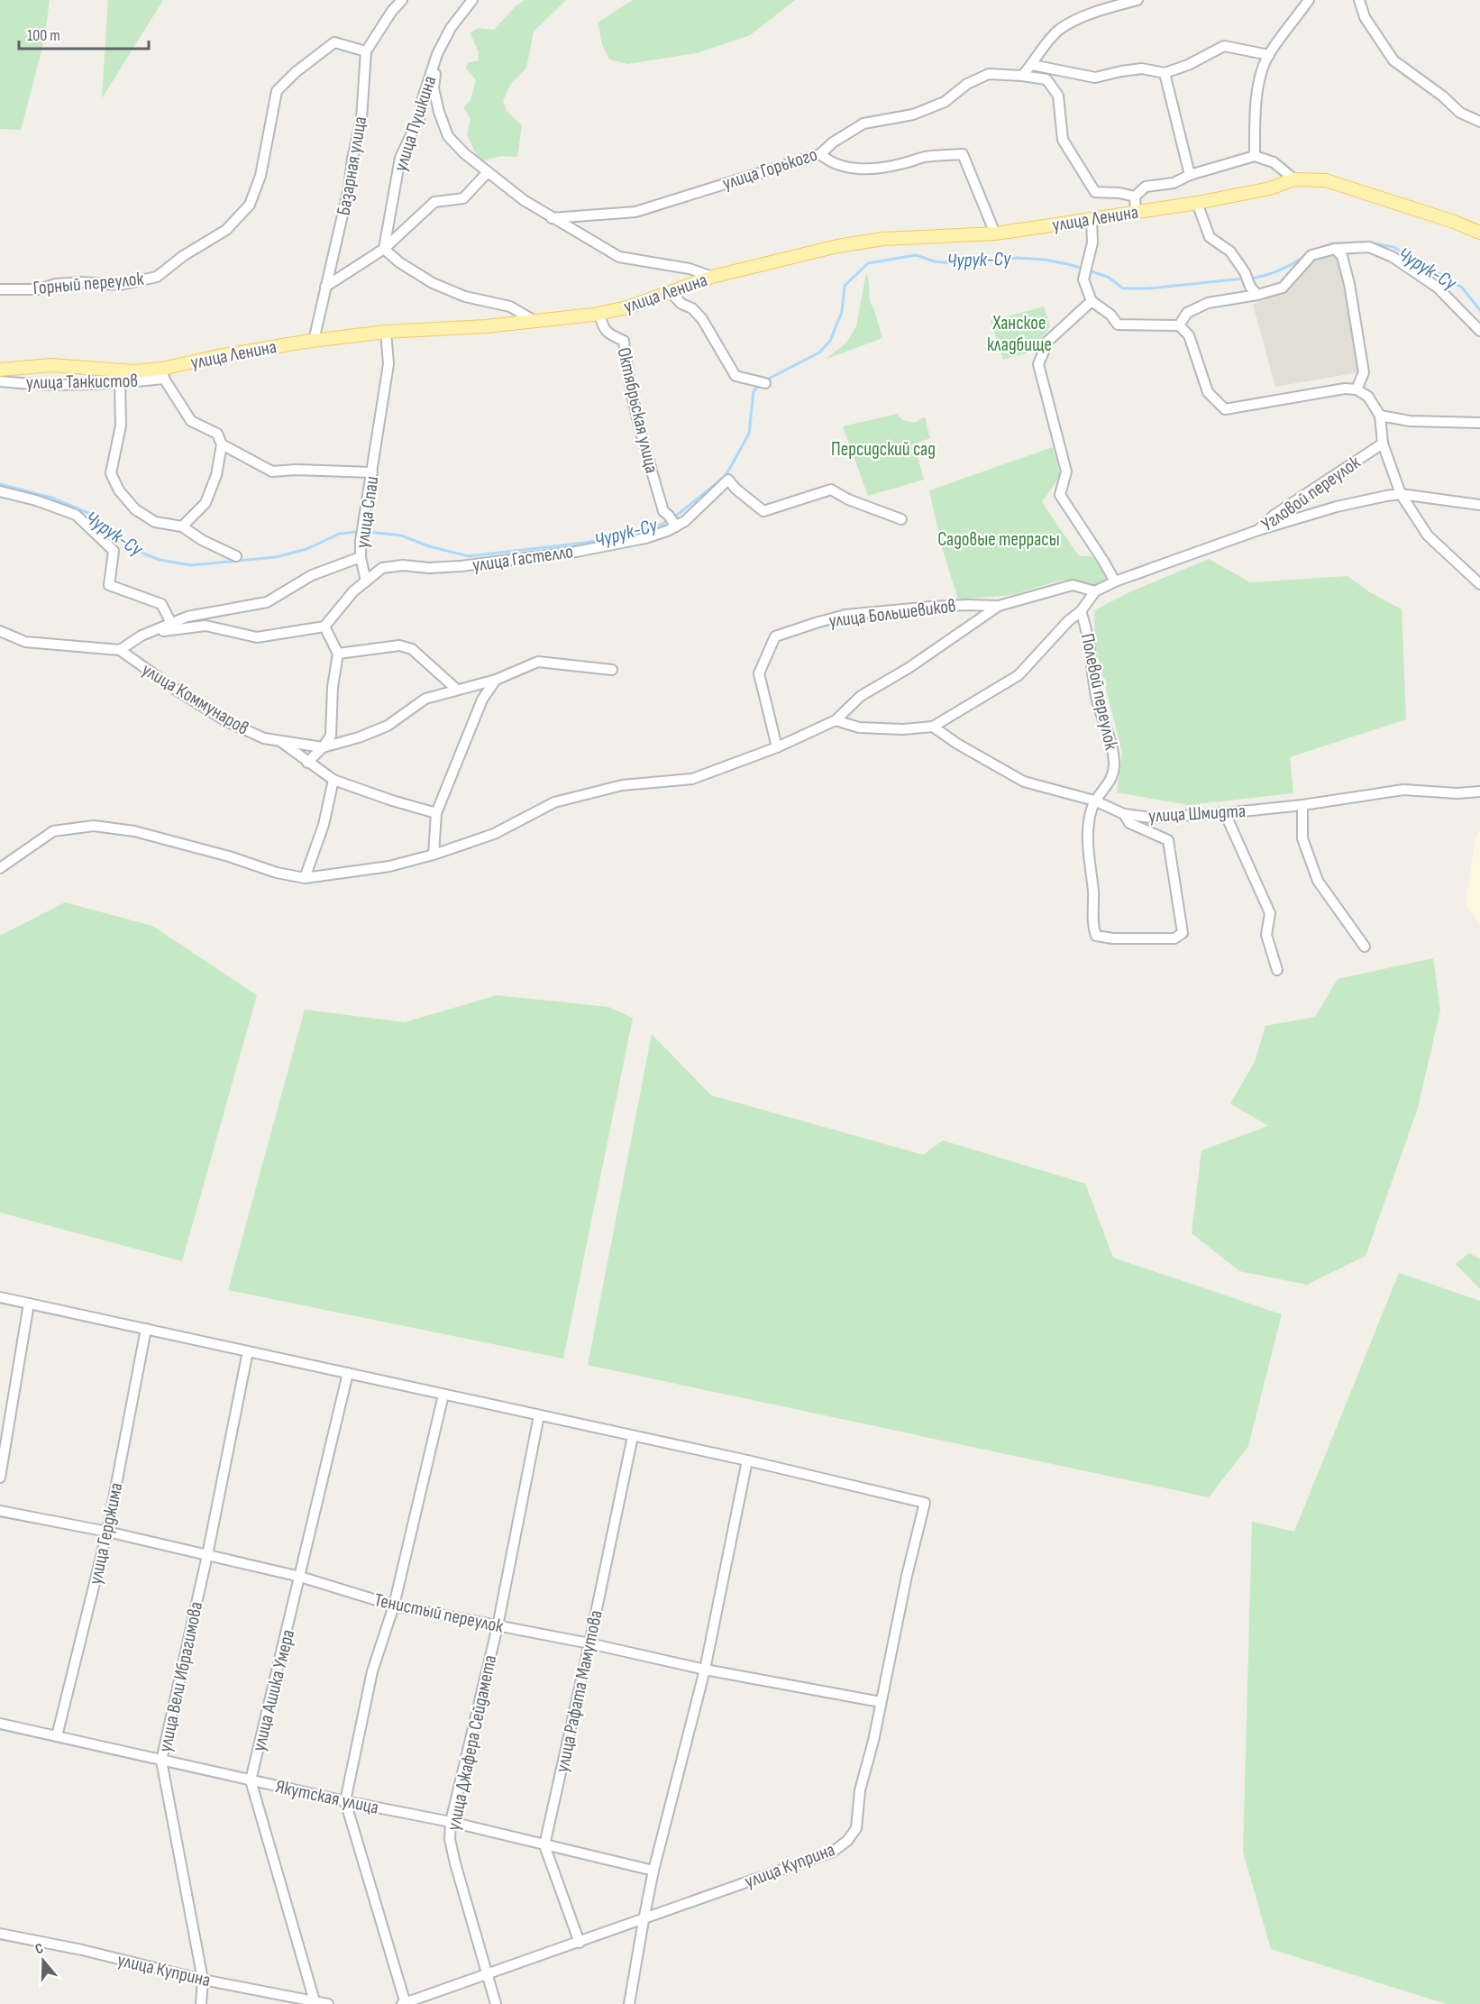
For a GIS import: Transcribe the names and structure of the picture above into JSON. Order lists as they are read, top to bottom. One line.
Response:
{"streets":{"main road":["улица Ленина"],"street":["улица Пушкина","Базарная улица","улица Горького","Горный переулок","улица Танкистов","Октябрьская улица","Угловой переулок","улица Спаи","улица Гастелло","улица Большевиков","Полевой переулок","улица Коммунаров","улица Шмидта","улица Герджима","Тенистый переулок","улица Вели Ибрагимова","улица Ашика Умера","улица Рафата Мамутова","улица Джафера Сейдамета","Якутская улица","улица Куприна"]},"crossings":[["Базарная улица","улица Ленина"],["Базарная улица","Горный переулок"],["улица Ленина","улица Танкистов"],["улица Ленина","Октябрьская улица"],["улица Ленина","улица Спаи"],["улица Танкистов","улица Спаи"],["Октябрьская улица","улица Гастелло"],["улица Спаи","улица Гастелло"],["Полевой переулок","улица Шмидта"],["улица Герджима","Тенистый переулок"],["улица Герджима","Якутская улица"],["Тенистый переулок","улица Вели Ибрагимова"],["Тенистый переулок","улица Ашика Умера"],["Тенистый переулок","улица Рафата Мамутова"],["Тенистый переулок","улица Джафера Сейдамета"],["Тенистый переулок","улица Куприна"],["улица Вели Ибрагимова","Якутская улица"],["улица Вели Ибрагимова","улица Куприна"],["улица Ашика Умера","Якутская улица"],["улица Ашика Умера","улица Куприна"],["улица Рафата Мамутова","Якутская улица"],["улица Джафера Сейдамета","Якутская улица"],["улица Джафера Сейдамета","улица Куприна"]],"water":["Чурук-Су"],"parks":["Ханское кладбище","Персидский сад","Садовые террасы"],"scale_bar":"100 m","north":"top"}
